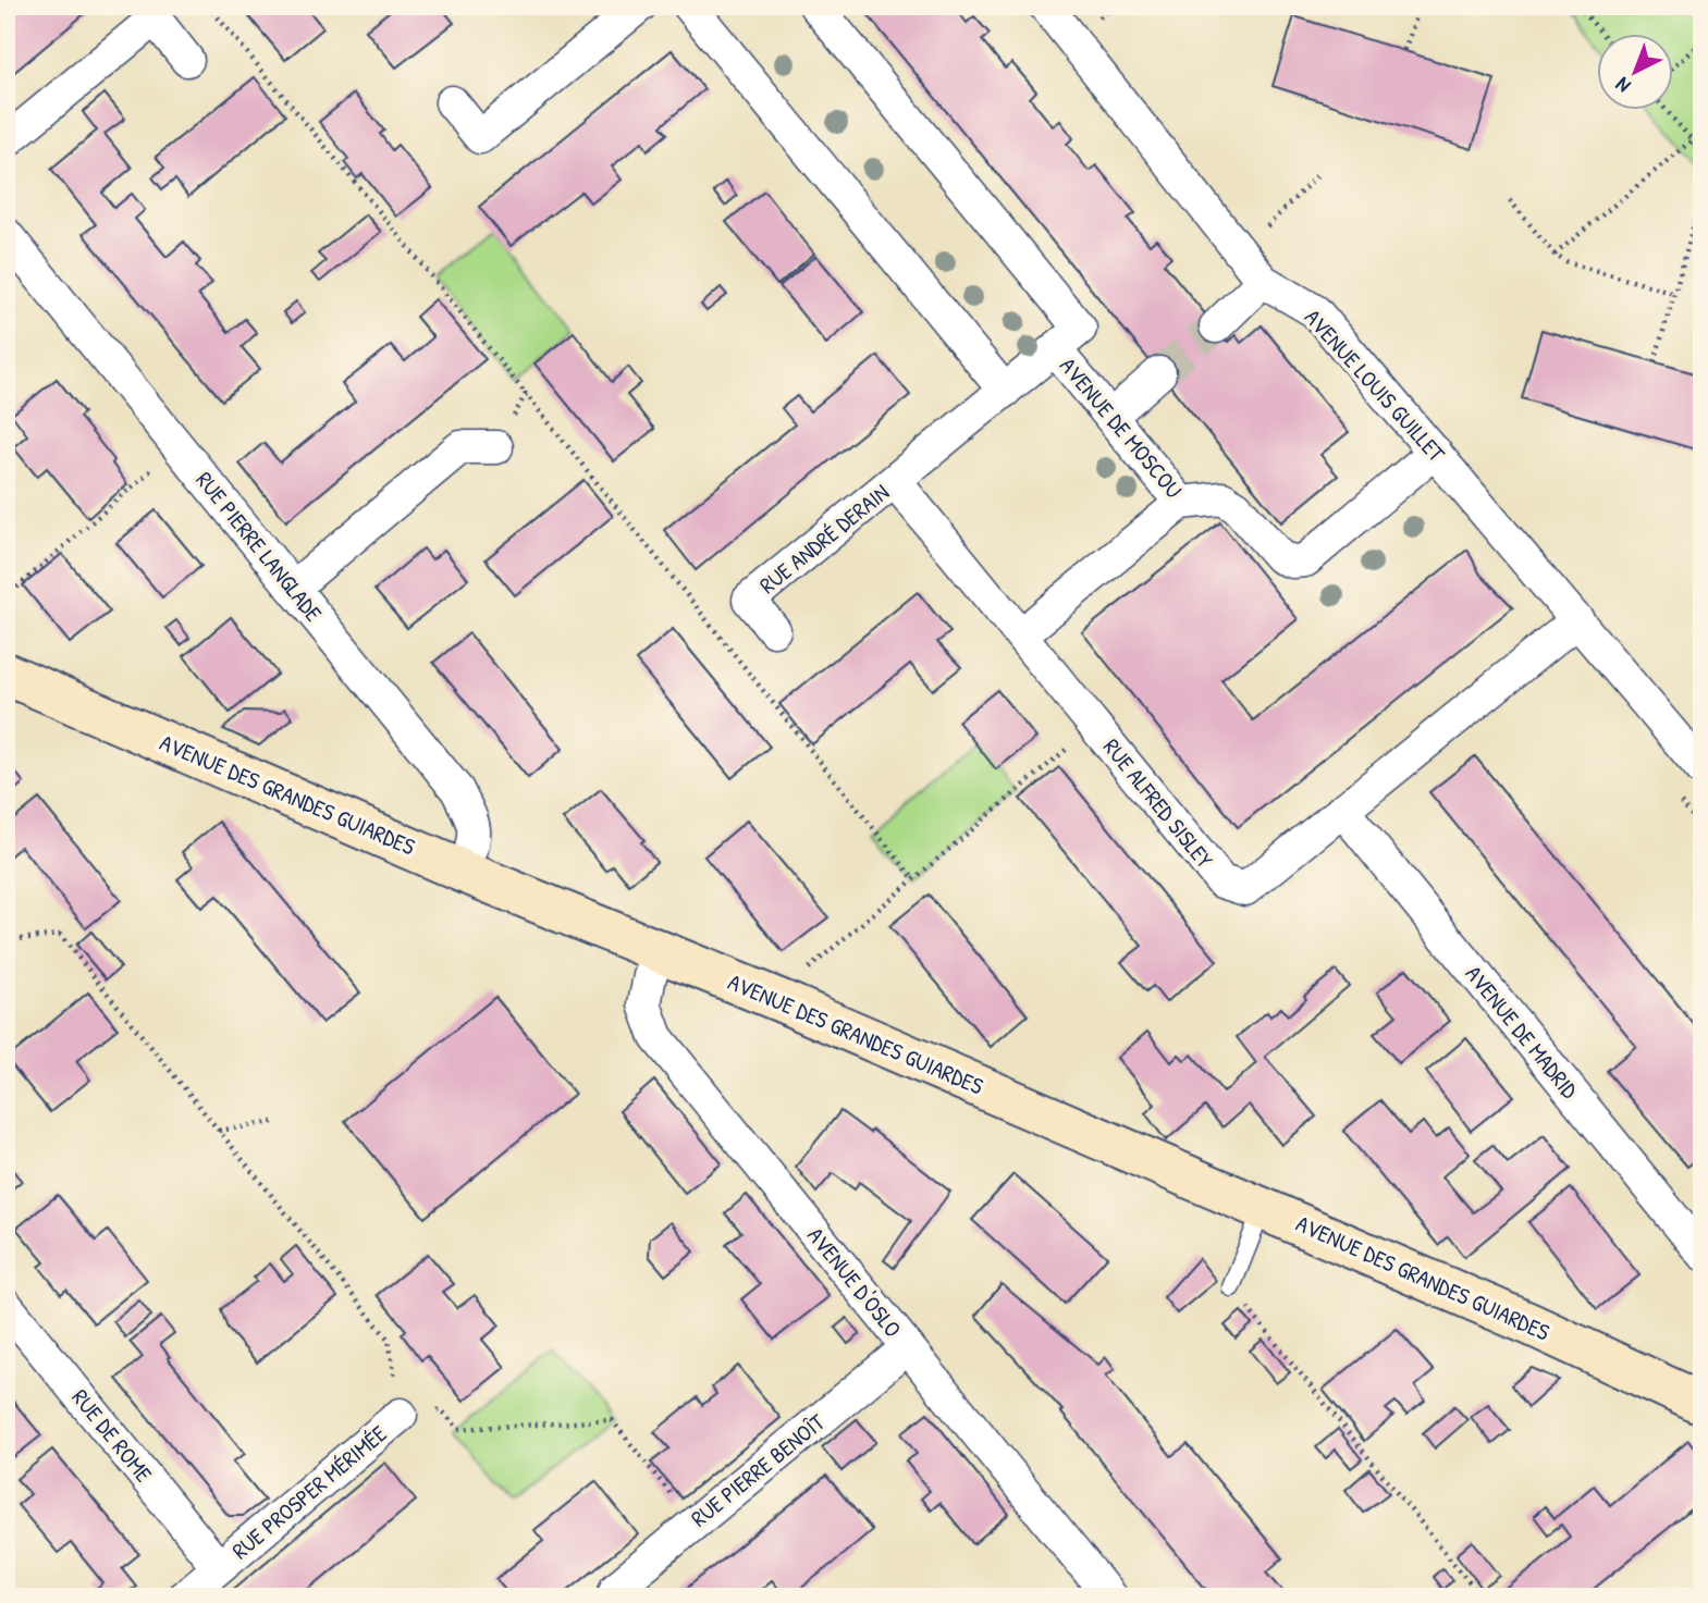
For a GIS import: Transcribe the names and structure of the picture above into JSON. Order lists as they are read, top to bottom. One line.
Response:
{"streets":{"street":["AVENUE LOUIS GUILLET","AVENUE DE MOSCOU","RUE ANDRÉ DERAIN","RUE PIERRE LANGLADE","AVENUE DES GRANDES GUIARDES","RUE ALFRED SISLEY","AVENUE DE MADRID","AVENUE D'OSLO","RUE DE ROME","RUE PIERRE BENOÎT","RUE PROSPER MÉRIMÉE"]},"crossings":[["AVENUE LOUIS GUILLET","AVENUE DE MOSCOU"],["AVENUE LOUIS GUILLET","RUE ALFRED SISLEY"],["RUE ANDRÉ DERAIN","RUE ALFRED SISLEY"],["RUE PIERRE LANGLADE","AVENUE DES GRANDES GUIARDES"],["AVENUE DES GRANDES GUIARDES","AVENUE D'OSLO"],["RUE ALFRED SISLEY","AVENUE DE MADRID"],["AVENUE D'OSLO","RUE PIERRE BENOÎT"],["RUE DE ROME","RUE PROSPER MÉRIMÉE"]],"north":"bottom left"}
